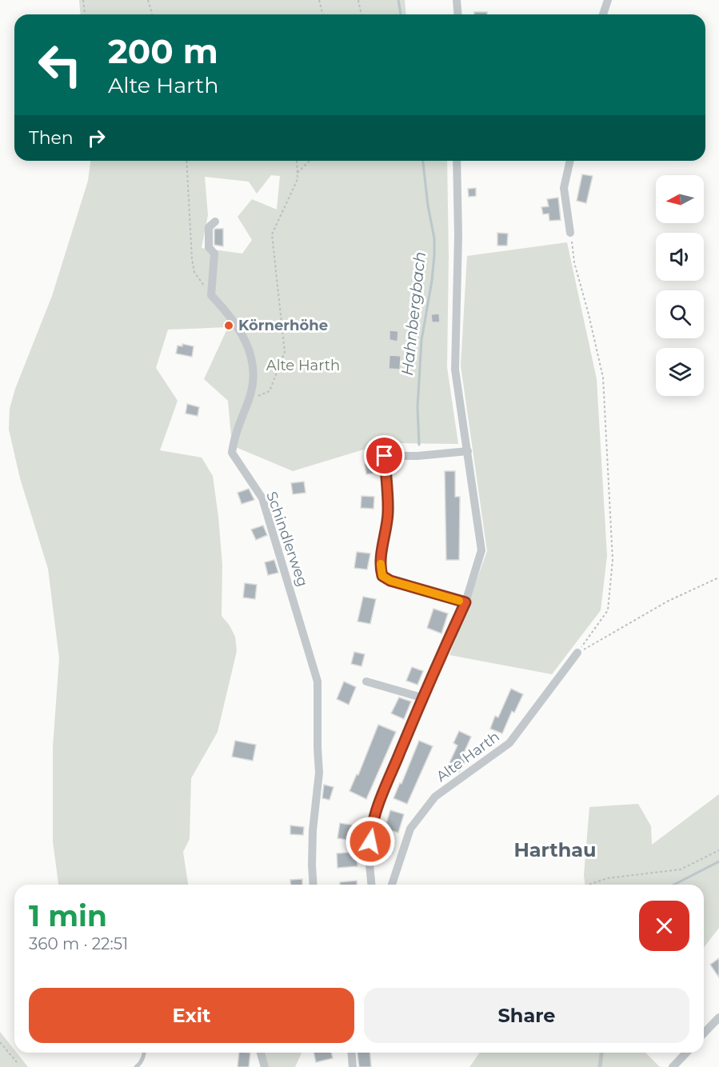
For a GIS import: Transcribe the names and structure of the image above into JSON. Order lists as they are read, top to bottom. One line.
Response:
{"streets":{"street":["Schindlerweg","Alte Harth"]},"districts":["Harthau"],"water":["Hahnbergbach"],"parks":["Alte Harth"],"places":["Körnerhöhe"],"north":"left","page":{"turn":["200 m","Alte Harth"],"then":"Then","heading":["1 min","360 m · 22:51"],"buttons":["Exit","Share"]}}
